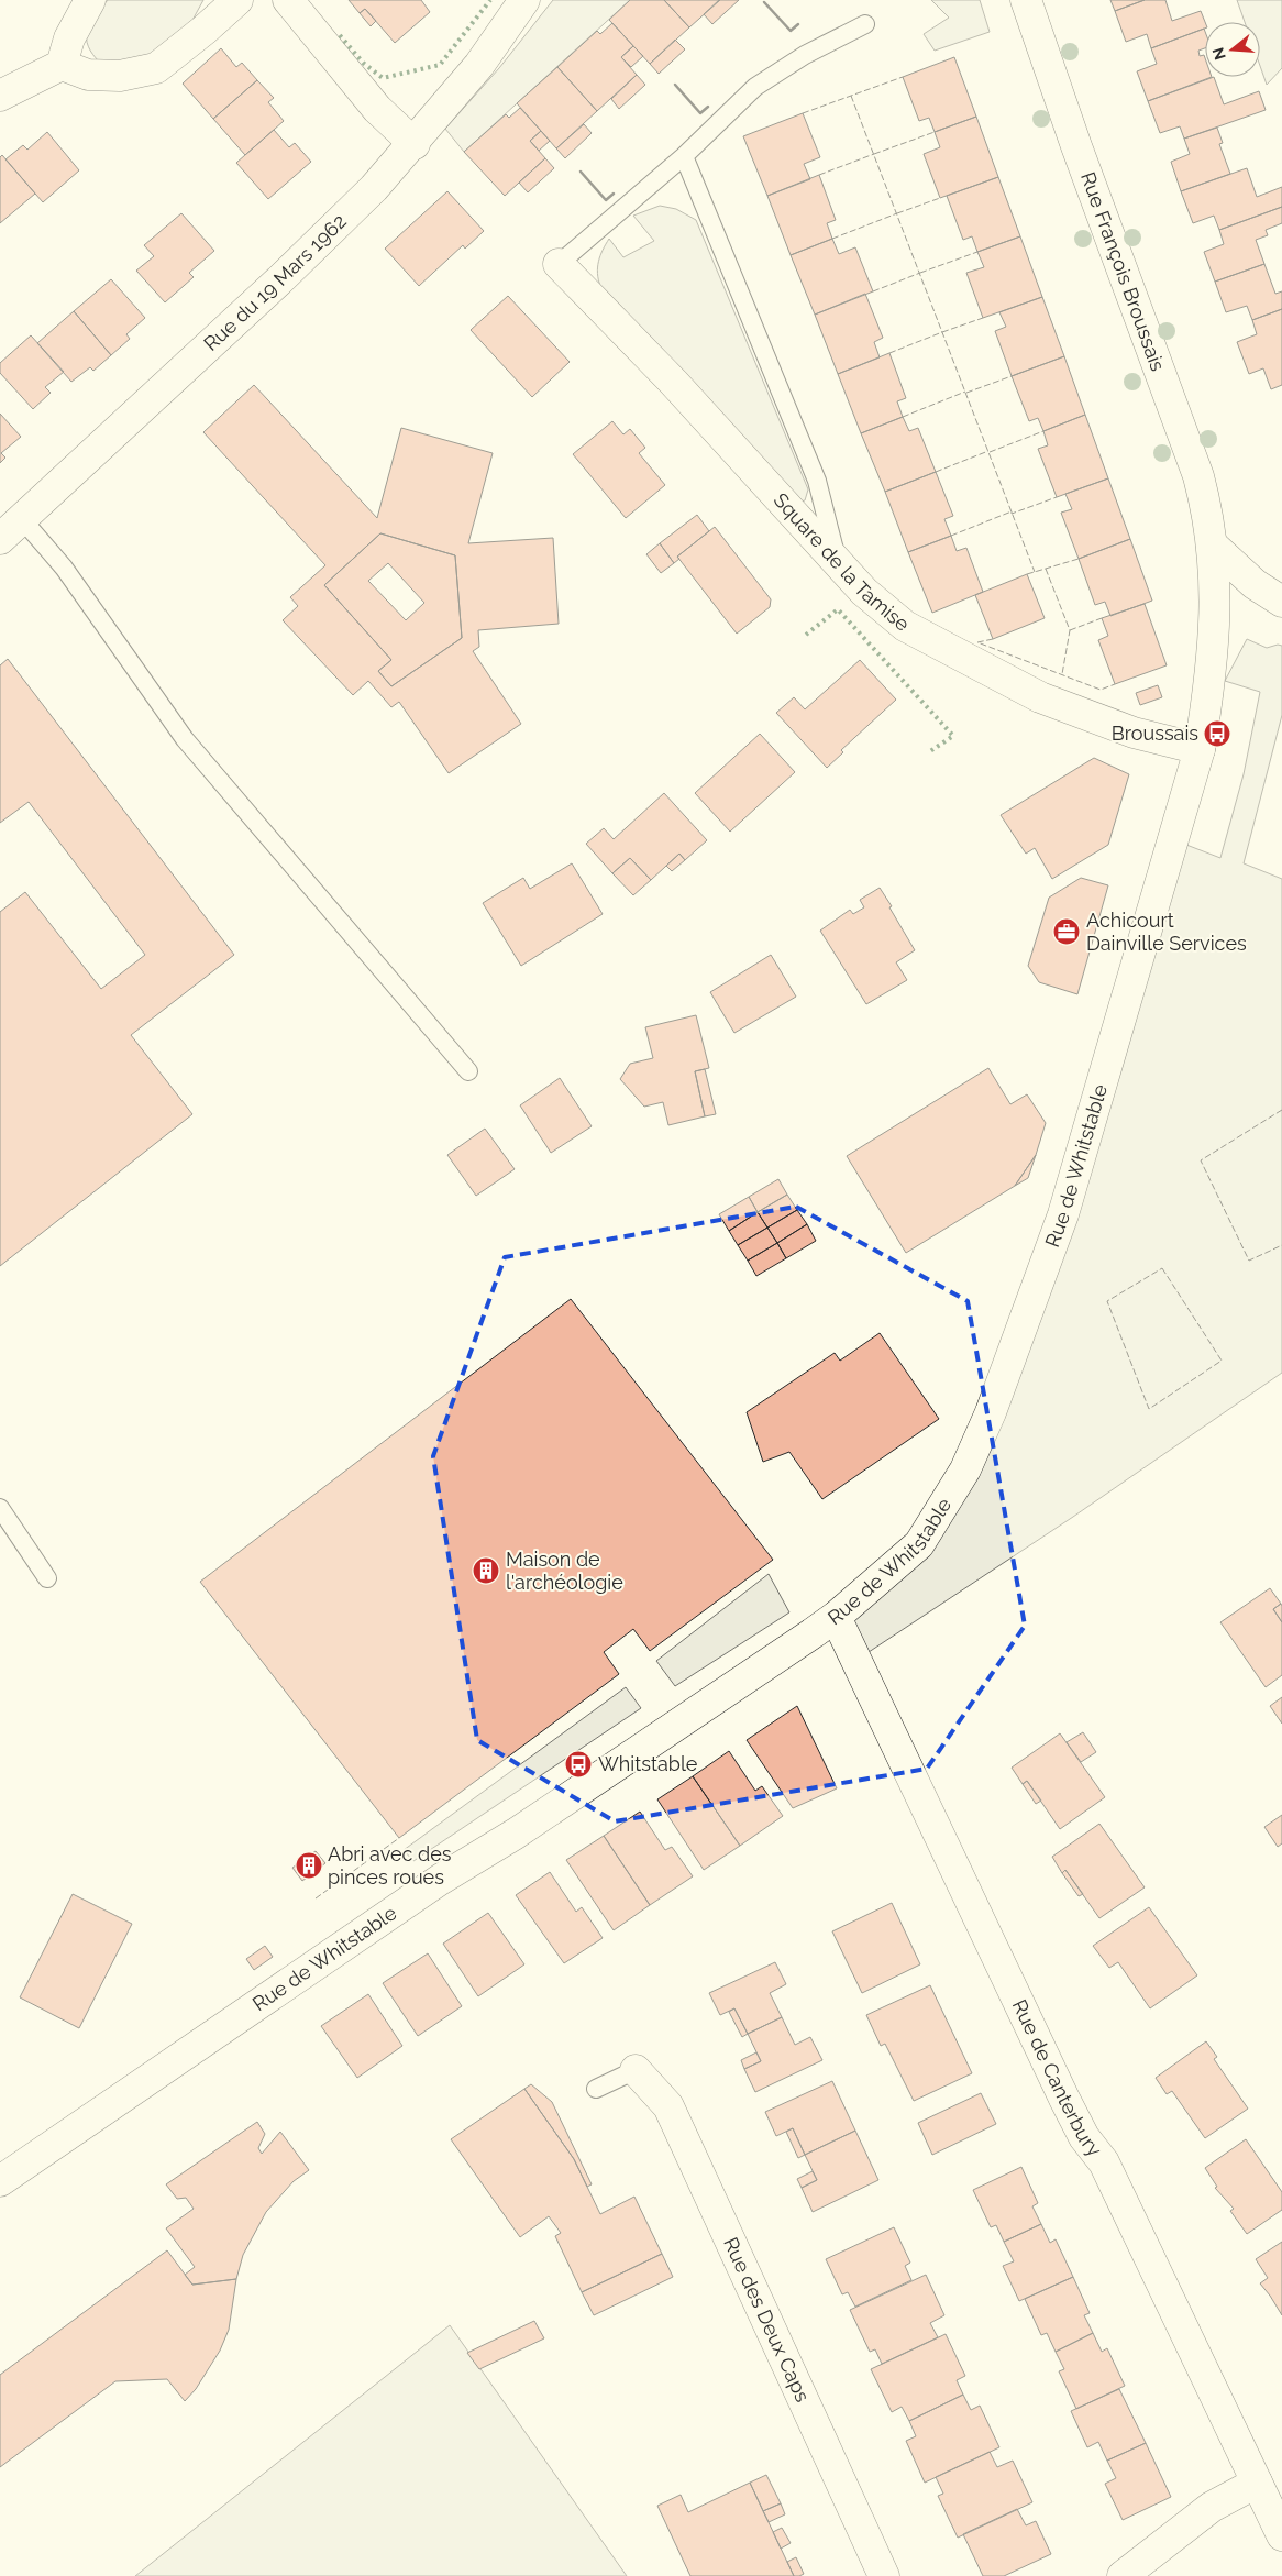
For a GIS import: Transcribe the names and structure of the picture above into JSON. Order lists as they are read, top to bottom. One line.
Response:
{"streets":{"street":["Rue François Broussais","Rue du 19 Mars 1962","Square de la Tamise","Rue de Whitstable","Rue de Canterbury","Rue des Deux Caps"]},"crossings":[["Rue François Broussais","Rue de Whitstable"],["Square de la Tamise","Rue de Whitstable"],["Rue de Whitstable","Rue de Canterbury"]],"places":{"bus stop":["Broussais","Whitstable"],"office":["Achicourt Dainville Services"],"building":["Maison de l'archéologie","Abri avec des pinces roues"]},"north":"left"}
